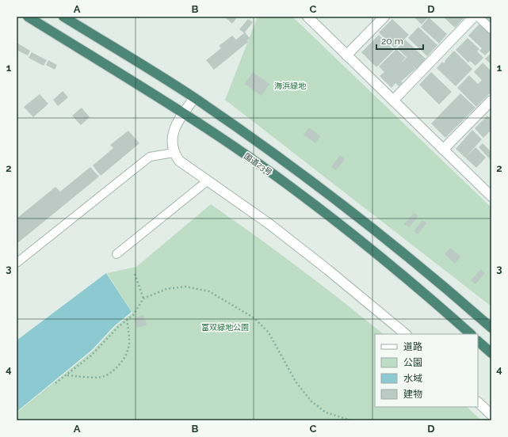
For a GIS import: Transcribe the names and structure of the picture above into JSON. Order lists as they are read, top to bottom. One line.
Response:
{"streets":{"highway":["国道23号"]},"parks":["海浜緑地","富双緑地公園"],"legend":["道路","公園","水域","建物"],"scale_bar":"20 m","grid":{"columns":["A","B","C","D"],"rows":["1","2","3","4"]}}
